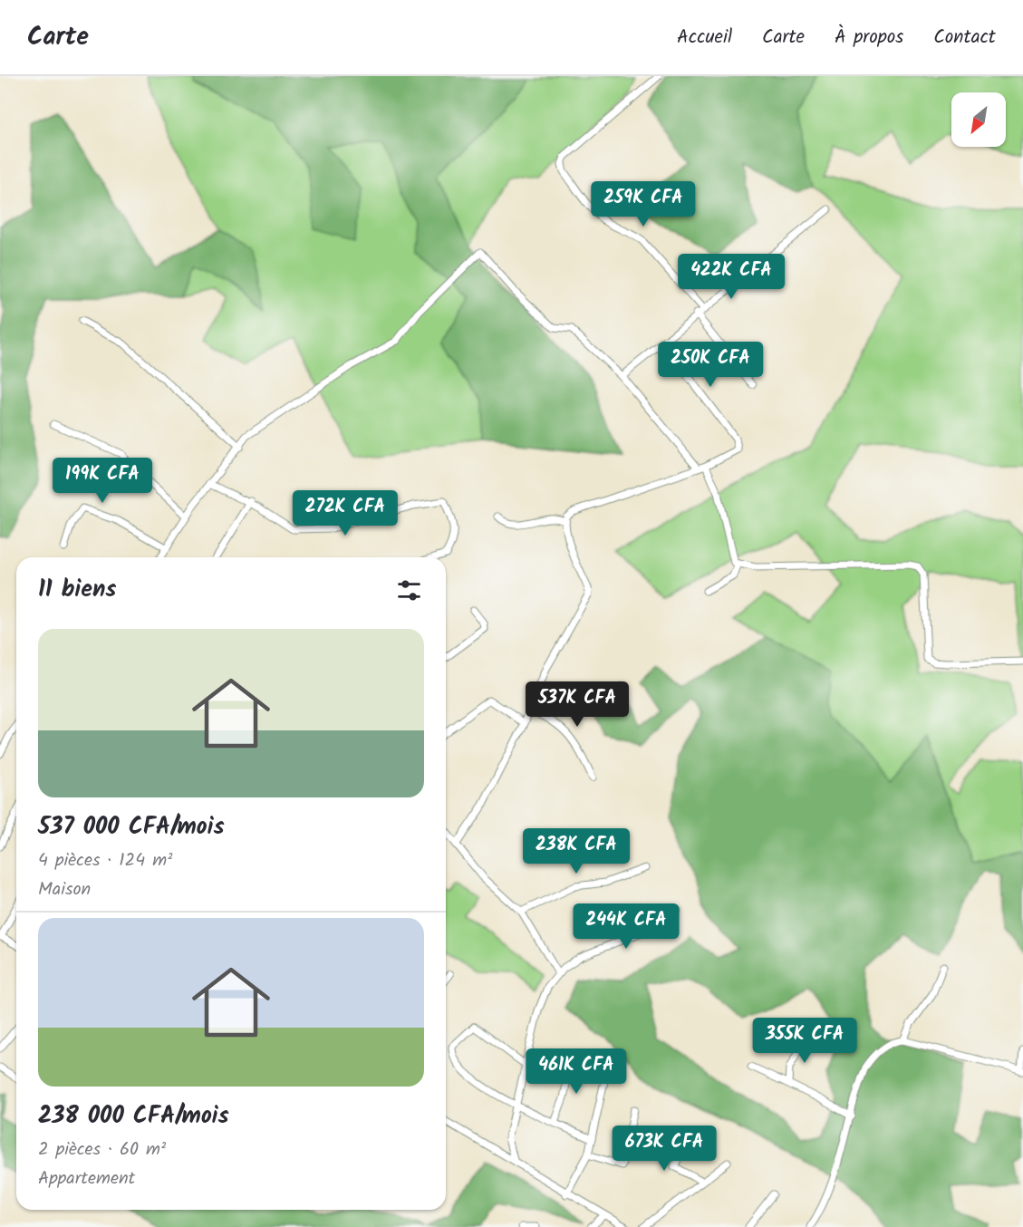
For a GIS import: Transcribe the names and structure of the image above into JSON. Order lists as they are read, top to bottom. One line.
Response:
{"north":"bottom left","page":{"header":"Carte","nav":["Accueil","Carte","À propos","Contact"],"price":["259K CFA","422K CFA","250K CFA","199K CFA","272K CFA","537K CFA","238K CFA","244K CFA","355K CFA","461K CFA","673K CFA"],"heading":"11 biens","list":[{"name":"537 000 CFA/mois","note":"4 pièces · 124 m² · Maison"},{"name":"238 000 CFA/mois","note":"2 pièces · 60 m² · Appartement"}]}}
